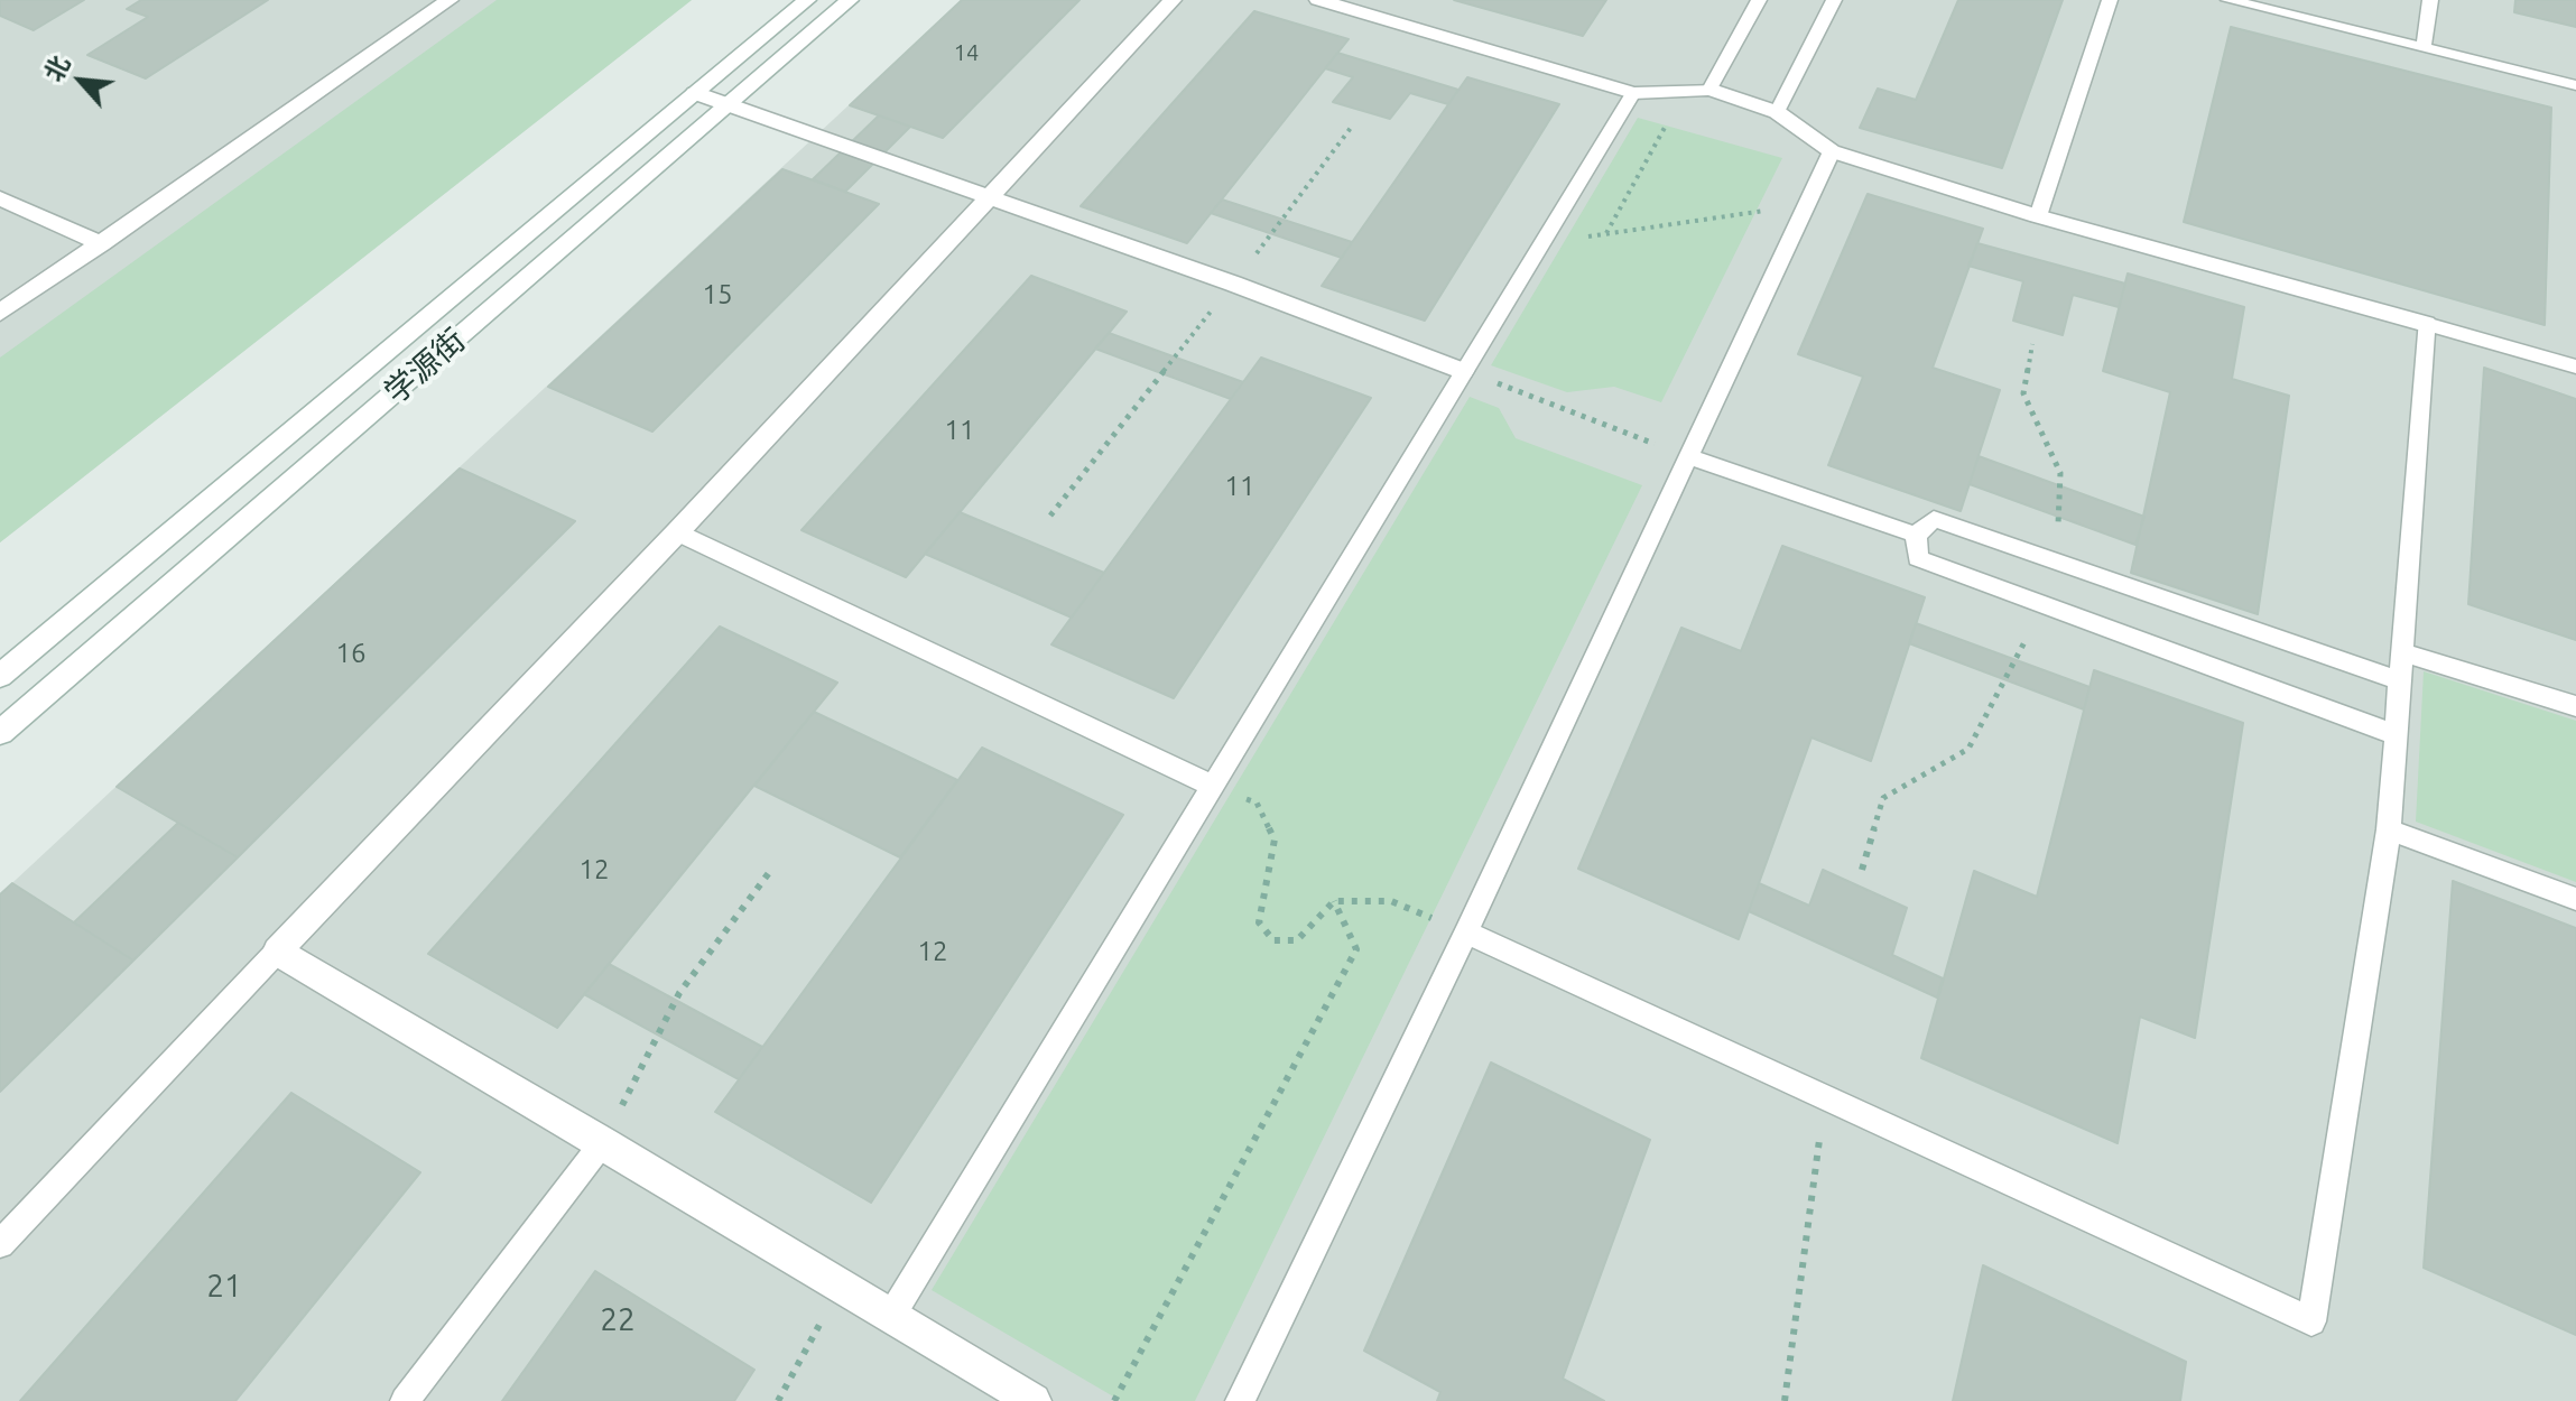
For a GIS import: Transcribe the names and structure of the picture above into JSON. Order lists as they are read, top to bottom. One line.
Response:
{"streets":{"street":["学源街"]},"house_numbers":["14","15","11","11","16","12","12","21","22"],"north":"top left"}
